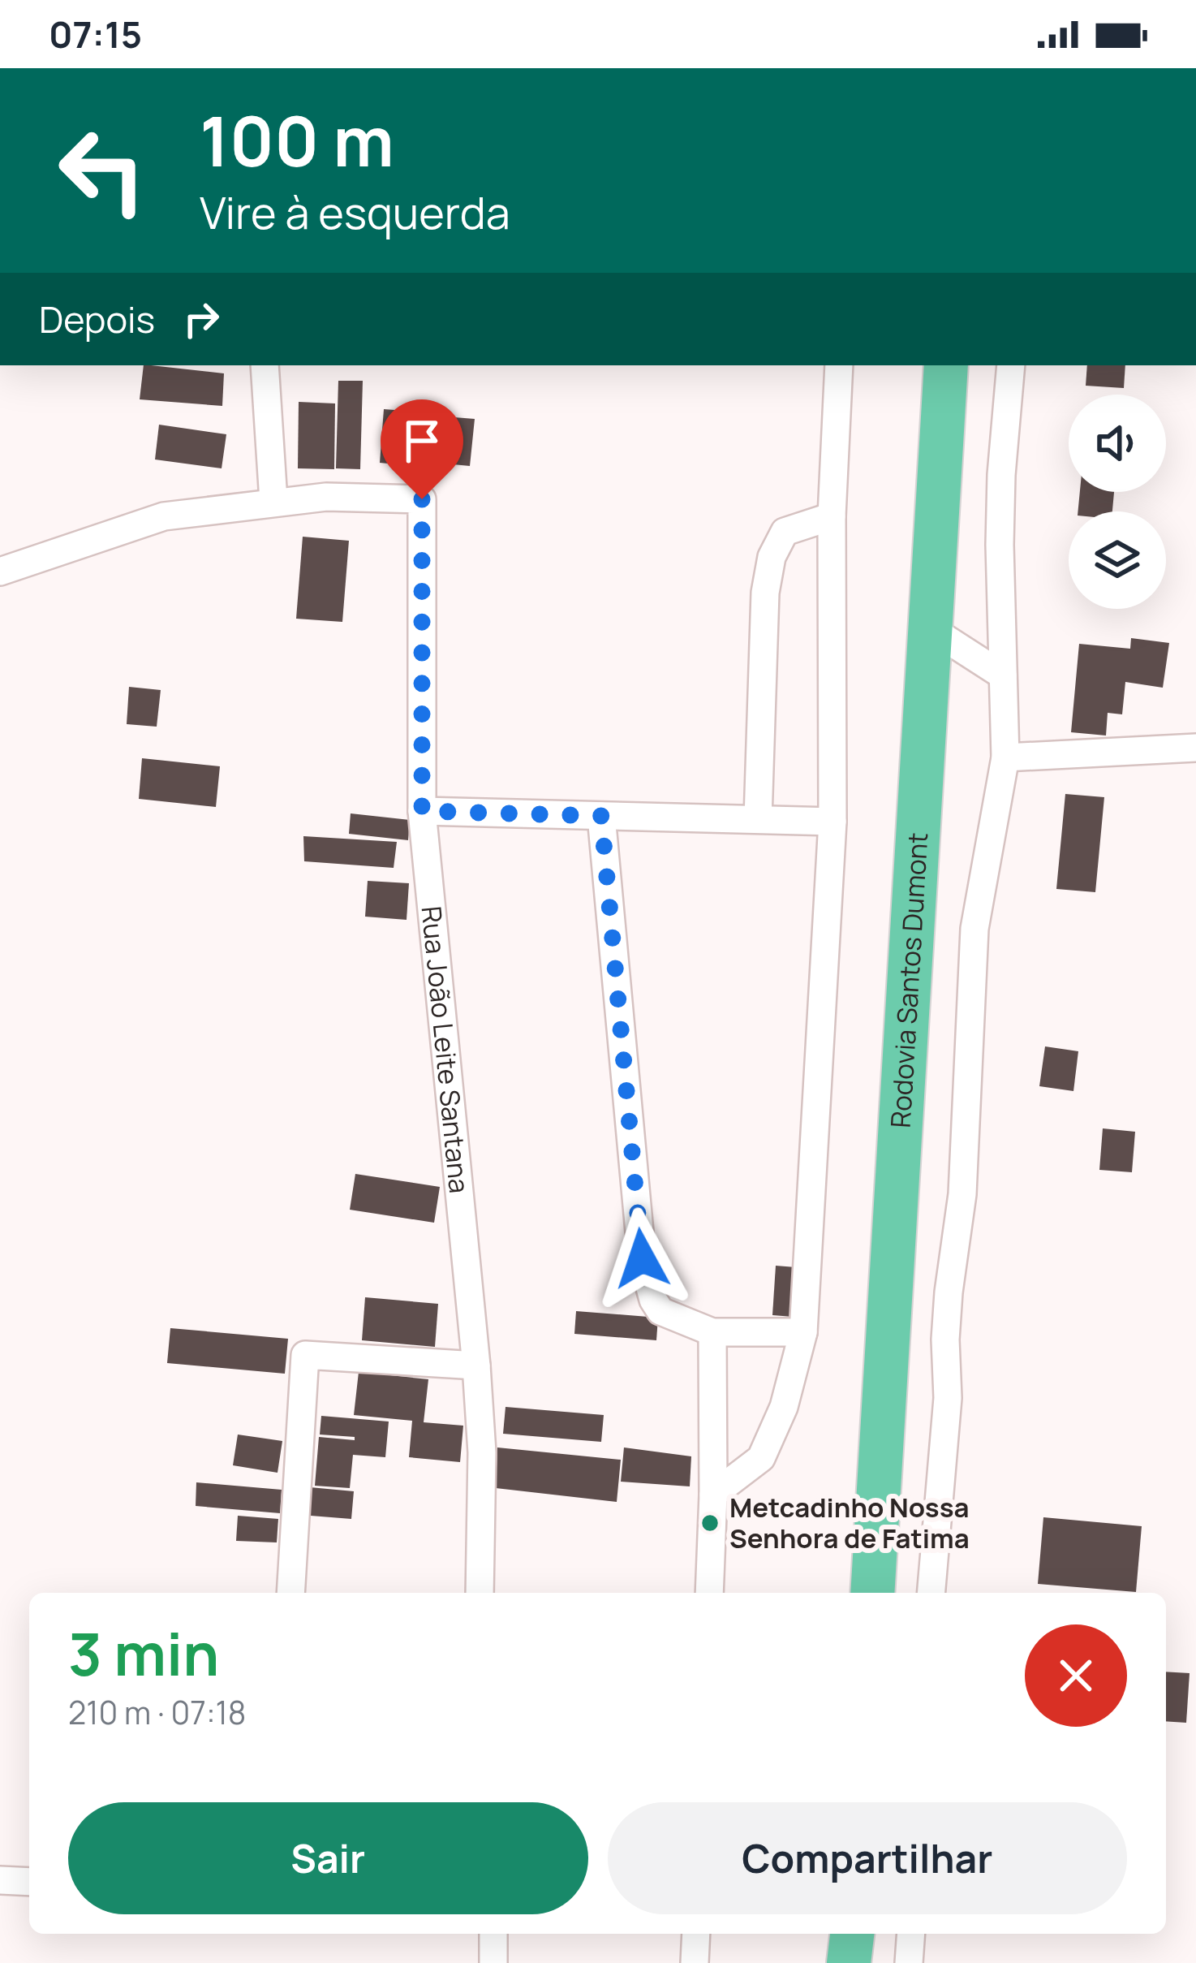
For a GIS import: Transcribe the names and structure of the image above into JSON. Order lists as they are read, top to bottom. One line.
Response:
{"streets":{"highway":["Rodovia Santos Dumont"],"street":["Rua João Leite Santana"]},"places":["Metcadinho Nossa Senhora de Fatima"],"page":{"status":"07:15","turn":["100 m","Vire à esquerda"],"then":"Depois","heading":["3 min","210 m · 07:18"],"buttons":["Sair","Compartilhar"]}}
